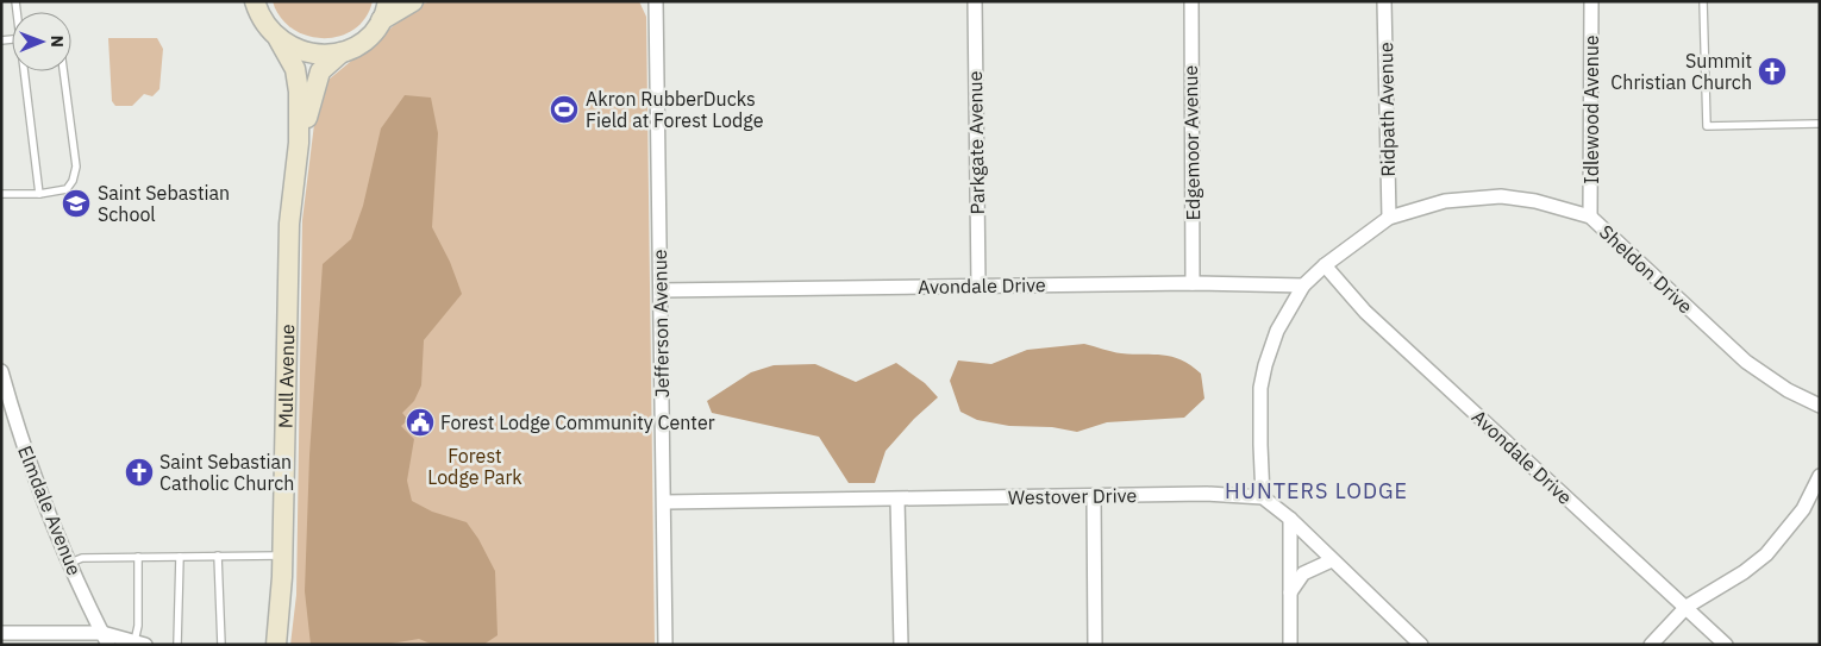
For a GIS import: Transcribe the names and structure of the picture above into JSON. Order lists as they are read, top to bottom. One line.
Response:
{"streets":{"street":["Ridpath Avenue","Idlewood Avenue","Parkgate Avenue","Edgemoor Avenue","Sheldon Drive","Avondale Drive","Jefferson Avenue","Mull Avenue","Westover Drive","Elmdale Avenue"]},"crossings":[["Ridpath Avenue","Sheldon Drive"],["Idlewood Avenue","Sheldon Drive"],["Parkgate Avenue","Avondale Drive"],["Edgemoor Avenue","Avondale Drive"],["Sheldon Drive","Avondale Drive"],["Sheldon Drive","Westover Drive"],["Avondale Drive","Jefferson Avenue"],["Jefferson Avenue","Westover Drive"]],"districts":["HUNTERS LODGE"],"parks":["Forest Lodge Park"],"places":{"church":["Summit Christian Church","Saint Sebastian Catholic Church"],"sports":["Akron RubberDucks Field at Forest Lodge"],"school or university":["Saint Sebastian School"],"public building":["Forest Lodge Community Center"]},"north":"right"}
